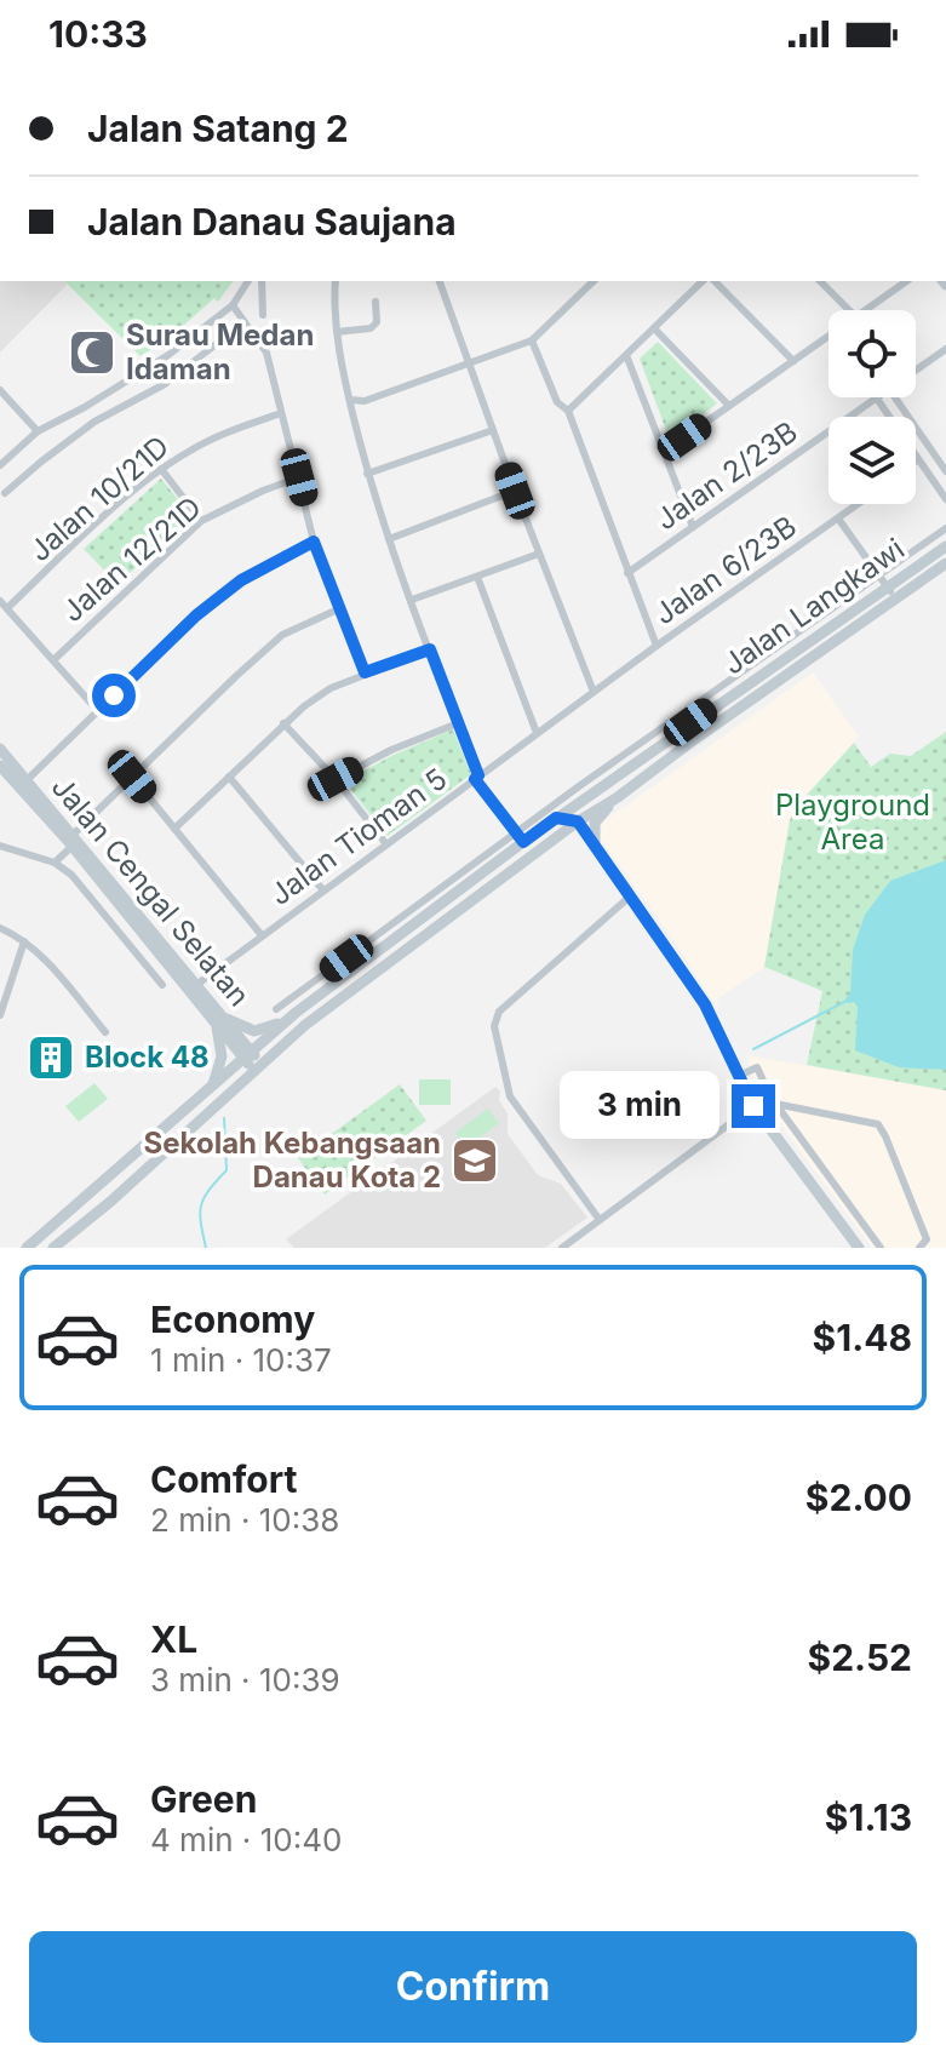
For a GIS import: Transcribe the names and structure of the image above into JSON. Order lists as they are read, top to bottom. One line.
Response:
{"streets":{"street":["Jalan 2/23B","Jalan 10/21D","Jalan 12/21D","Jalan 6/23B","Jalan Langkawi","Jalan Tioman 5","Jalan Cengal Selatan"]},"crossings":[["Jalan 6/23B","Jalan Tioman 5"],["Jalan Langkawi","Jalan Cengal Selatan"],["Jalan Tioman 5","Jalan Cengal Selatan"]],"parks":["Playground Area"],"places":{"mosque":["Surau Medan Idaman"],"building":["Block 48"],"school or university":["Sekolah Kebangsaan Danau Kota 2"]},"page":{"status":"10:33","banner":["Jalan Satang 2","Jalan Danau Saujana"],"bubble":"3 min","list":[{"name":"Economy","note":"1 min · 10:37","value":"$1.48"},{"name":"Comfort","note":"2 min · 10:38","value":"$2.00"},{"name":"XL","note":"3 min · 10:39","value":"$2.52"},{"name":"Green","note":"4 min · 10:40","value":"$1.13"}],"buttons":"Confirm"}}
